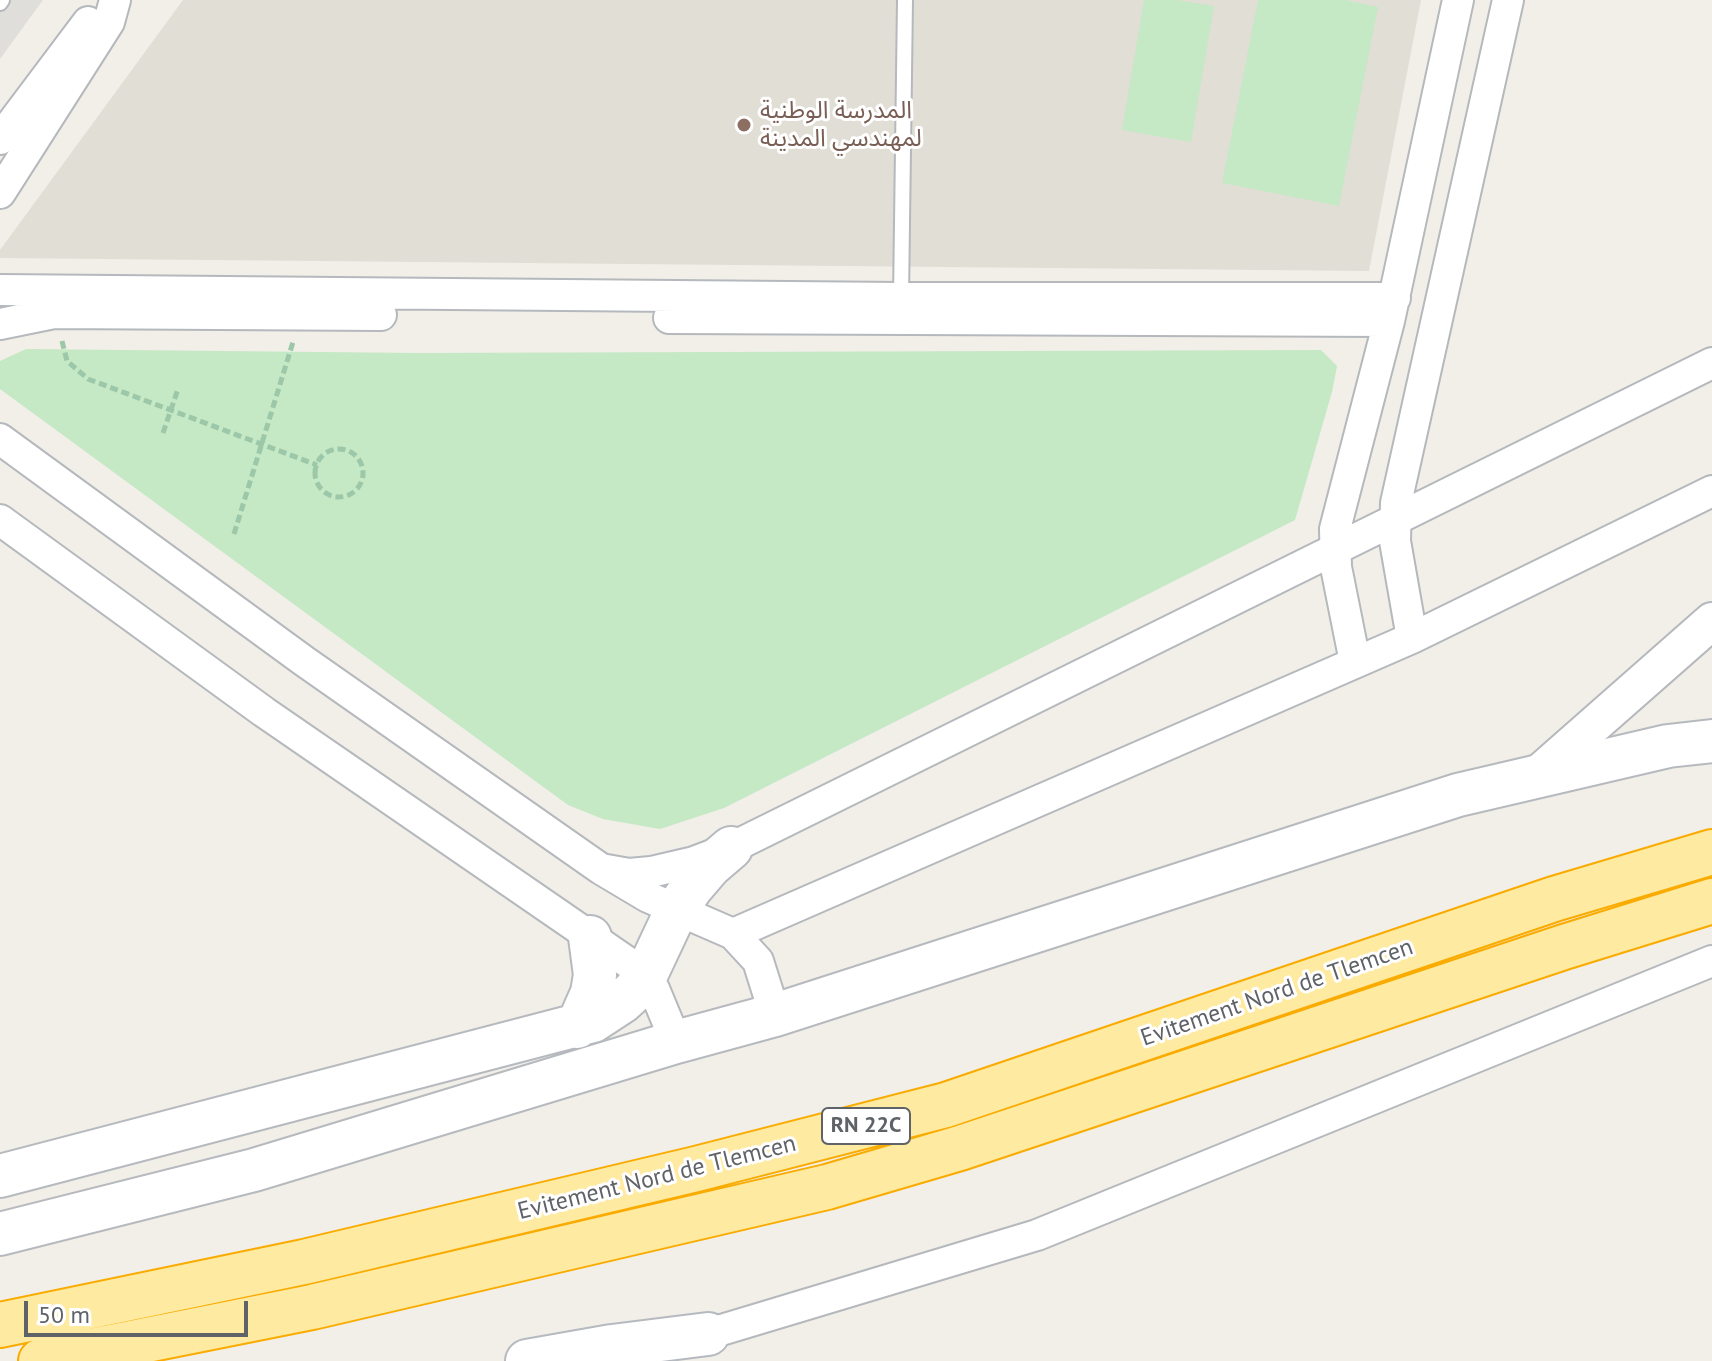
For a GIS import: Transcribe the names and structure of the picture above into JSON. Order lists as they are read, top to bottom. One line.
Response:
{"streets":{"highway":["Evitement Nord de Tlemcen","RN 22C"]},"places":["المدرسة الوطنية لمهندسي المدينة"],"scale_bar":"50 m"}
